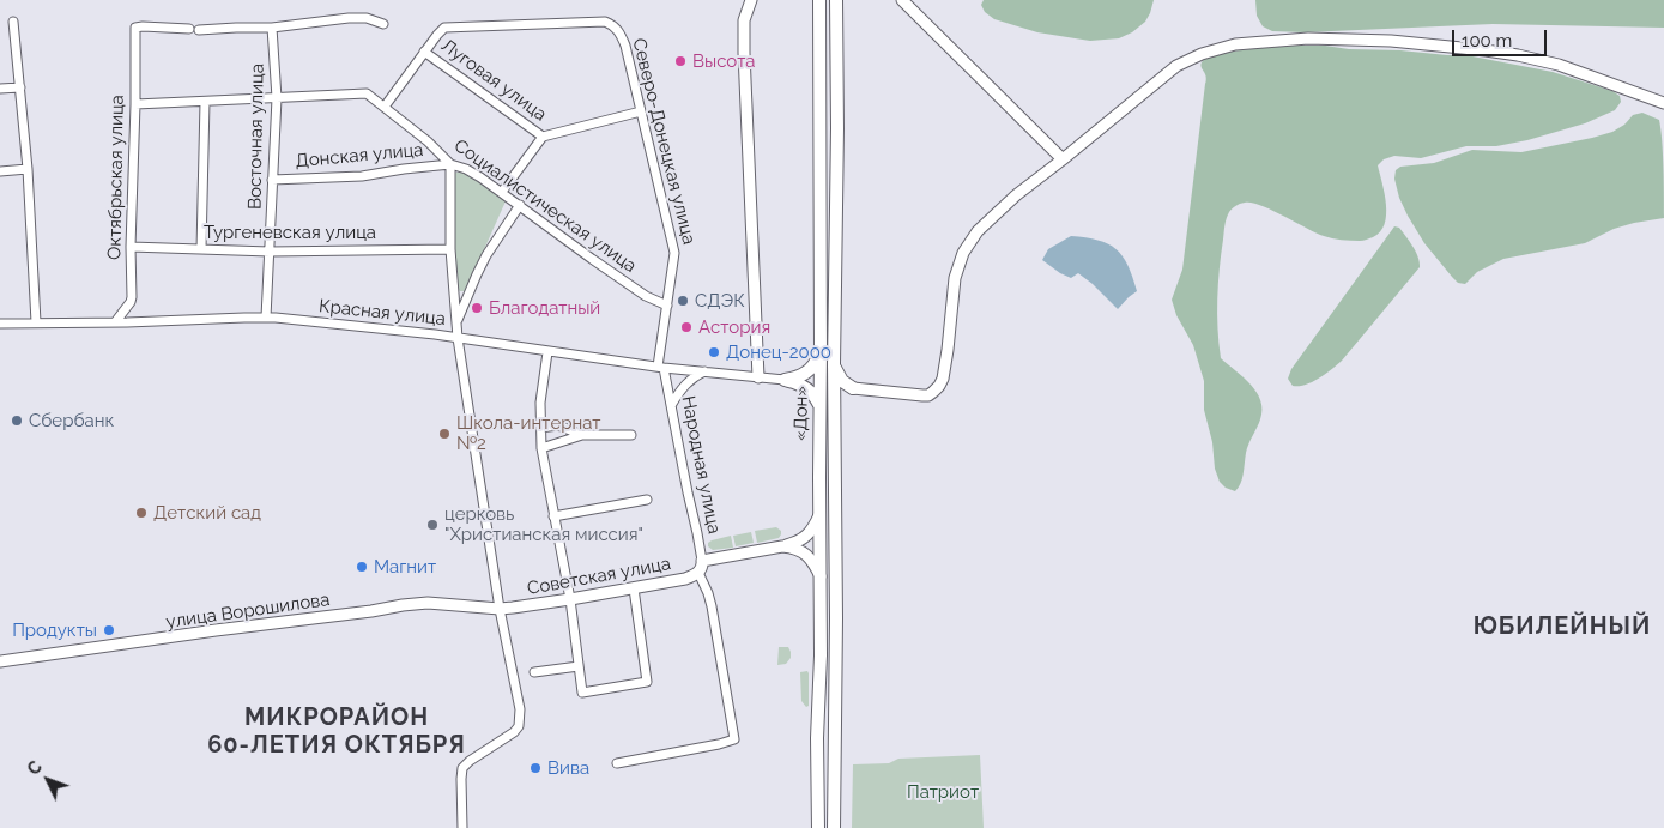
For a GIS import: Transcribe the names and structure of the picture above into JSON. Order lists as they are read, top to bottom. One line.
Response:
{"streets":{"highway":["«Дон»"],"main road":["Советская улица","улица Ворошилова"],"street":["Луговая улица","Восточная улица","Северо-Донецкая улица","Донская улица","Октябрьская улица","Социалистическая улица","Тургеневская улица","Красная улица","Народная улица"]},"crossings":[["Луговая улица","Северо-Донецкая улица"],["Восточная улица","Донская улица"],["Восточная улица","Октябрьская улица"],["Восточная улица","Социалистическая улица"],["Восточная улица","Тургеневская улица"],["Восточная улица","Красная улица"],["Северо-Донецкая улица","Социалистическая улица"],["Северо-Донецкая улица","Красная улица"],["Северо-Донецкая улица","Народная улица"],["Донская улица","Социалистическая улица"],["Октябрьская улица","Социалистическая улица"],["Октябрьская улица","Тургеневская улица"],["Октябрьская улица","Красная улица"],["Красная улица","Народная улица"],["«Дон»","Советская улица"],["Народная улица","Советская улица"],["Советская улица","улица Ворошилова"]],"districts":["ЮБИЛЕЙНЫЙ","МИКРОРАЙОН 60-ЛЕТИЯ ОКТЯБРЯ"],"parks":["Патриот"],"places":["Высота","СДЭК","Благодатный","Астория","Донец-2000","Сбербанк","Школа-интернат №2","Детский сад","церковь \"Христианская миссия\"","Магнит","Продукты","Вива"],"scale_bar":"100 m","north":"top left"}
